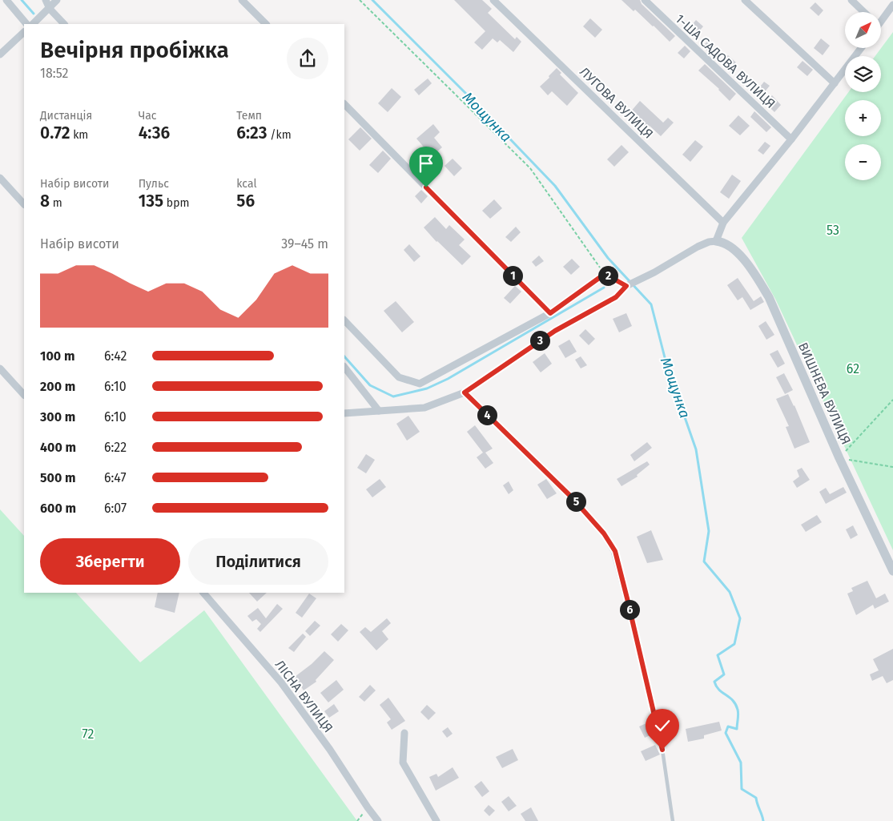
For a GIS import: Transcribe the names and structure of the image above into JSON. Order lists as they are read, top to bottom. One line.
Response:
{"streets":{"street":["1-ША САДОВА ВУЛИЦЯ","ЛУГОВА ВУЛИЦЯ","ВИШНЕВА ВУЛИЦЯ","ЛІСНА ВУЛИЦЯ"]},"water":["Мощунка"],"parks":["53","62","72"],"north":"top right","page":{"map_buttons":["+","−"],"heading":["Вечірня пробіжка","18:52"],"stats":[["Дистанція","0.72 km"],["Час","4:36"],["Темп","6:23 /km"],["Набір висоти","8 m"],["Пульс","135 bpm"],["kcal","56"]],"chart":["Набір висоти","39–45 m"],"pins":["1","2","3","4","5","6"],"list":[{"name":"100 m","note":"6:42"},{"name":"200 m","note":"6:10"},{"name":"300 m","note":"6:10"},{"name":"400 m","note":"6:22"},{"name":"500 m","note":"6:47"},{"name":"600 m","note":"6:07"}],"buttons":["Зберегти","Поділитися"]}}
